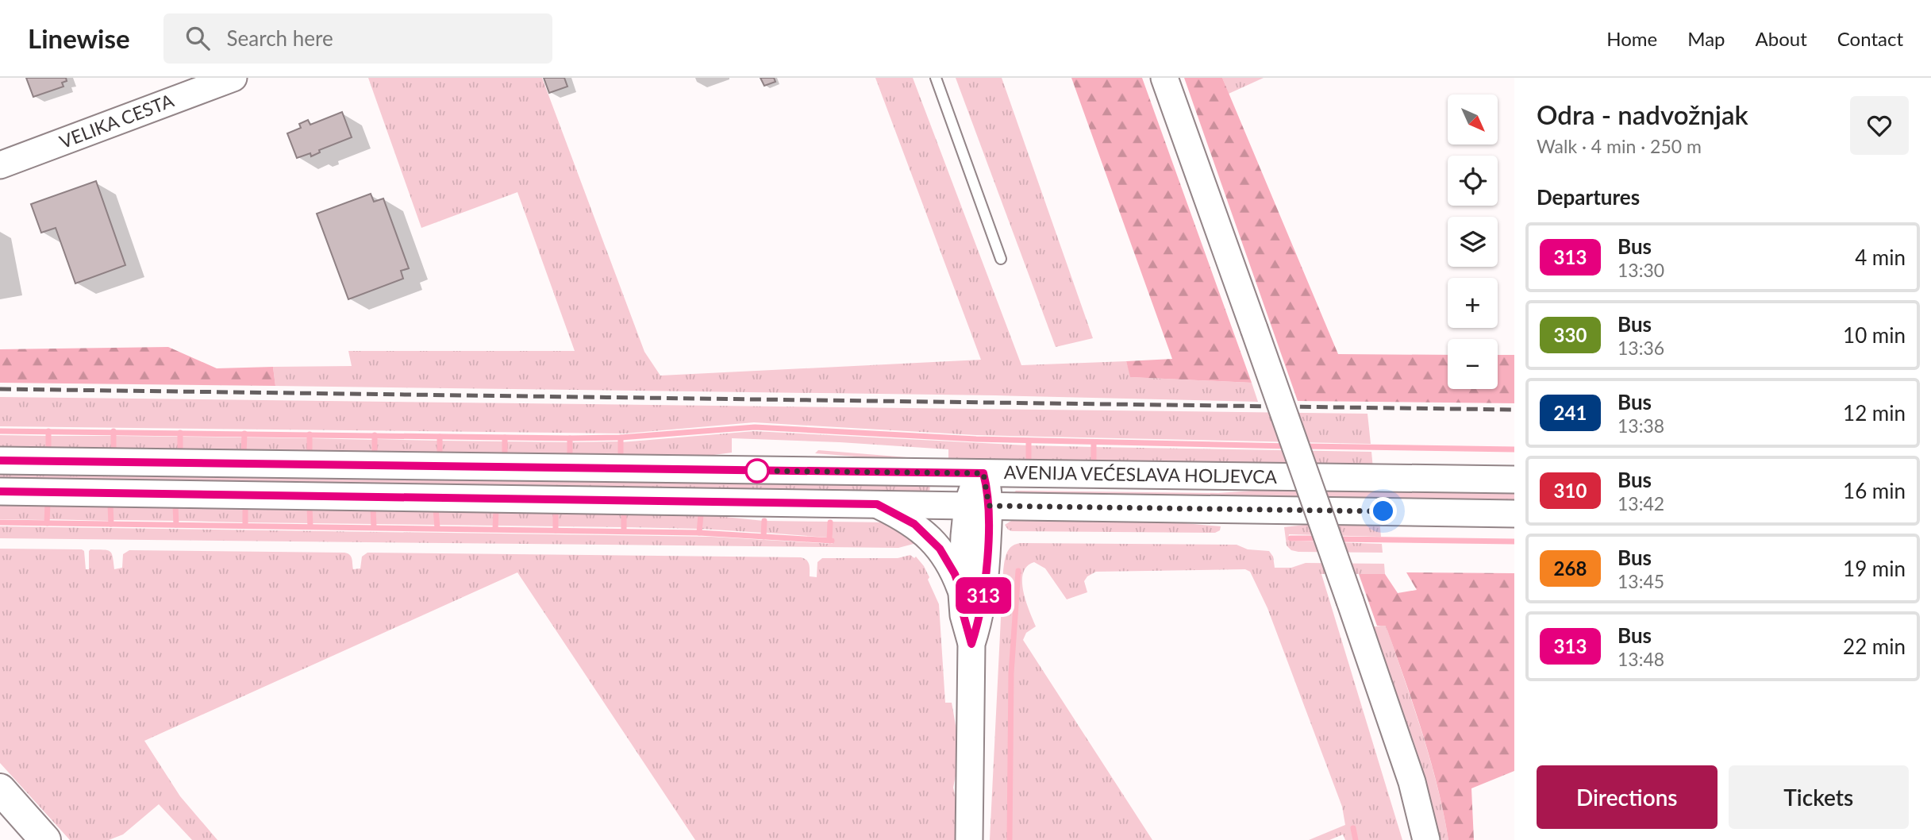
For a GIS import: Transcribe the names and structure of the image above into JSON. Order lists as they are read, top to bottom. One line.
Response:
{"streets":{"main road":["VELIKA CESTA","AVENIJA VEĆESLAVA HOLJEVCA"]},"lines":["bus line 313"],"north":"bottom right","page":{"header":"Linewise","search":"Search here","nav":["Home","Map","About","Contact"],"on_map":"313","heading":[["Odra - nadvožnjak","Walk · 4 min · 250 m"],"Departures"],"map_buttons":["+","−"],"list":[{"mark":"313","name":"Bus","note":"13:30","value":"4 min"},{"mark":"330","name":"Bus","note":"13:36","value":"10 min"},{"mark":"241","name":"Bus","note":"13:38","value":"12 min"},{"mark":"310","name":"Bus","note":"13:42","value":"16 min"},{"mark":"268","name":"Bus","note":"13:45","value":"19 min"},{"mark":"313","name":"Bus","note":"13:48","value":"22 min"}],"buttons":["Directions","Tickets"]}}
